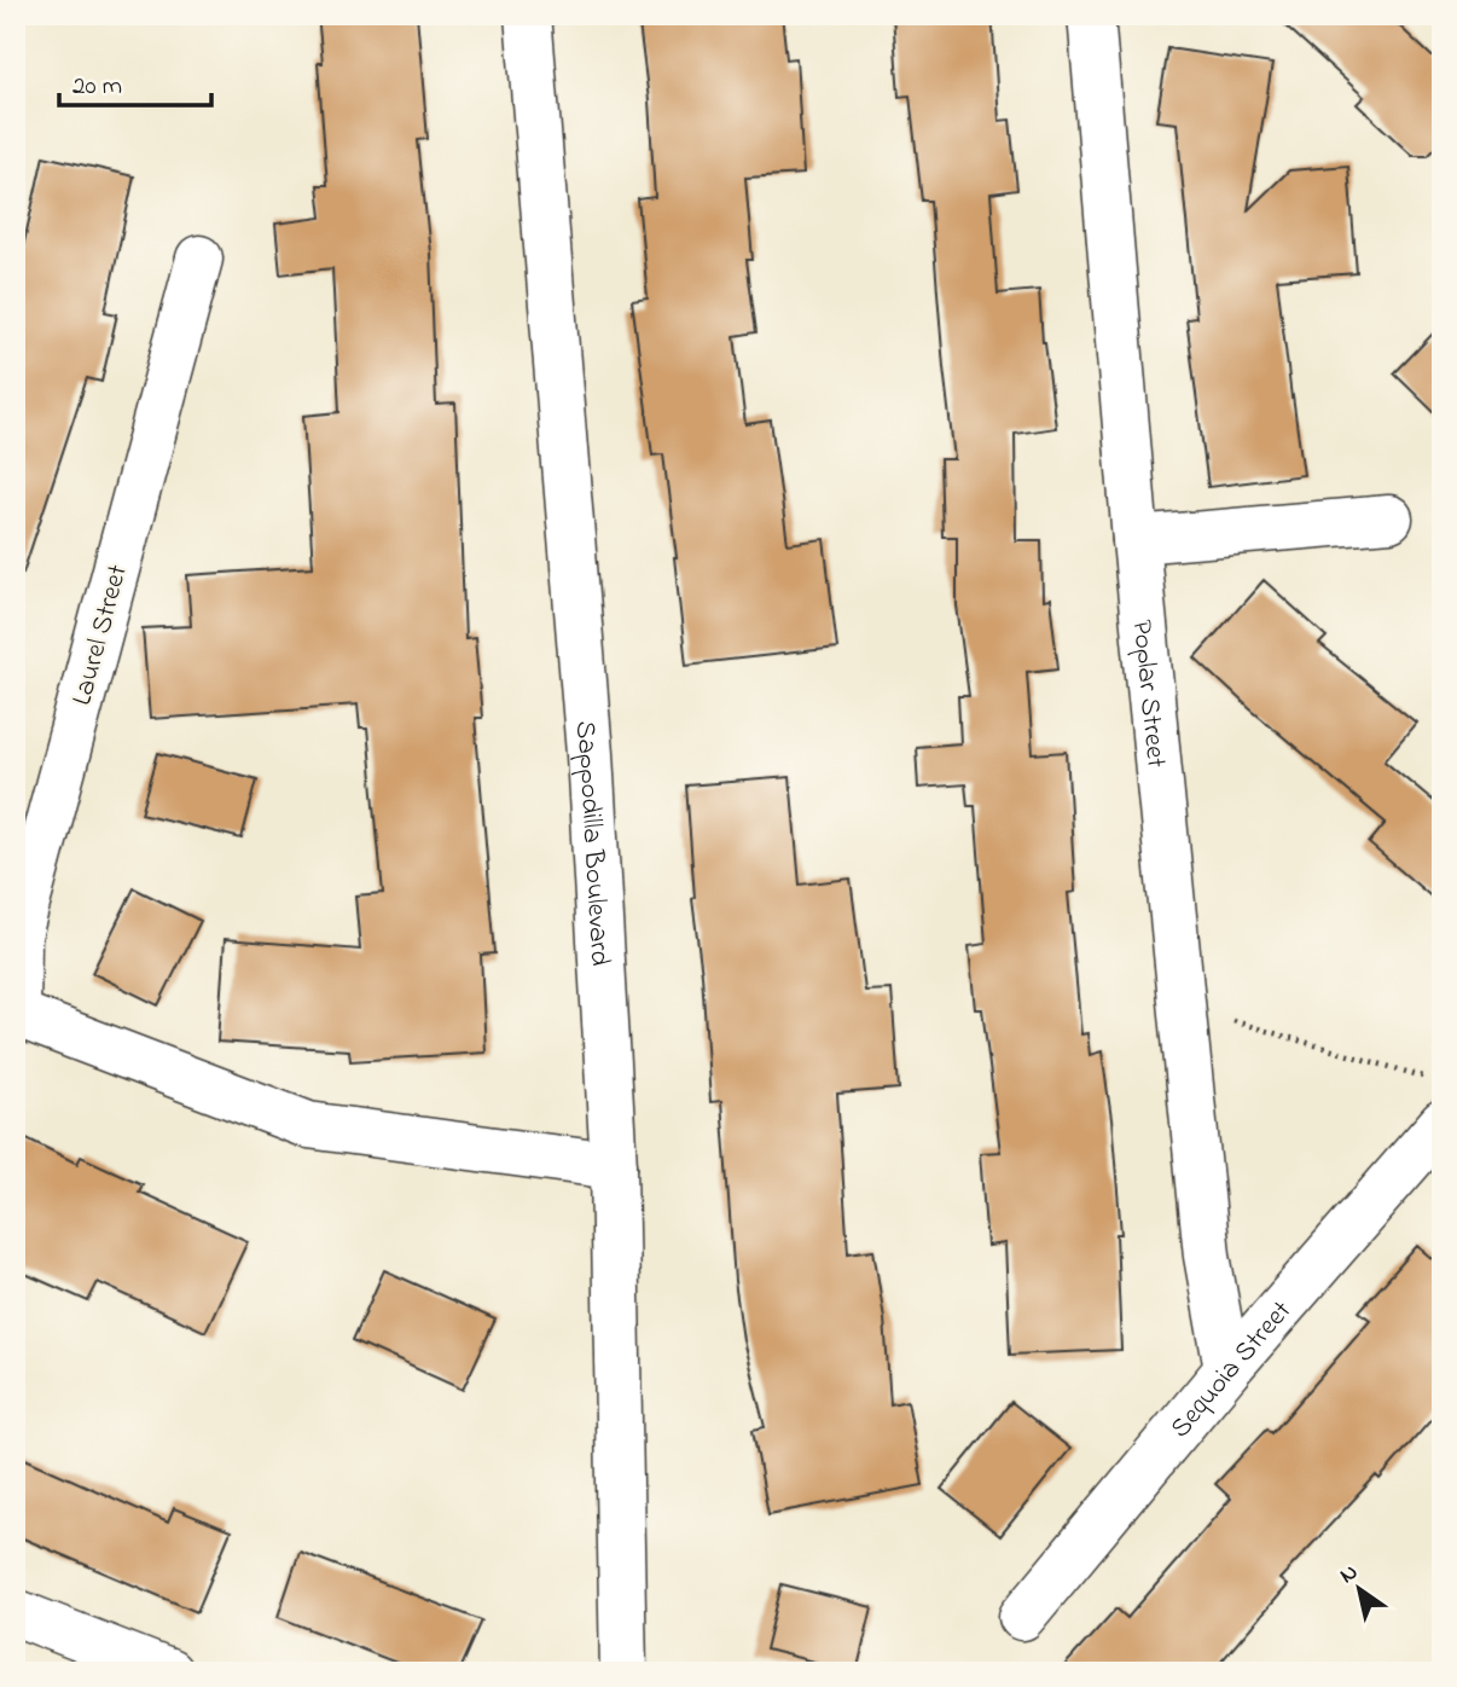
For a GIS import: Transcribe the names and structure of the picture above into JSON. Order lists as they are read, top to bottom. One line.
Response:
{"streets":{"street":["Laurel Street","Poplar Street","Sappodilla Boulevard","Sequoia Street"]},"crossings":[["Laurel Street","Sappodilla Boulevard"],["Poplar Street","Sequoia Street"]],"scale_bar":"20 m","north":"top left"}
